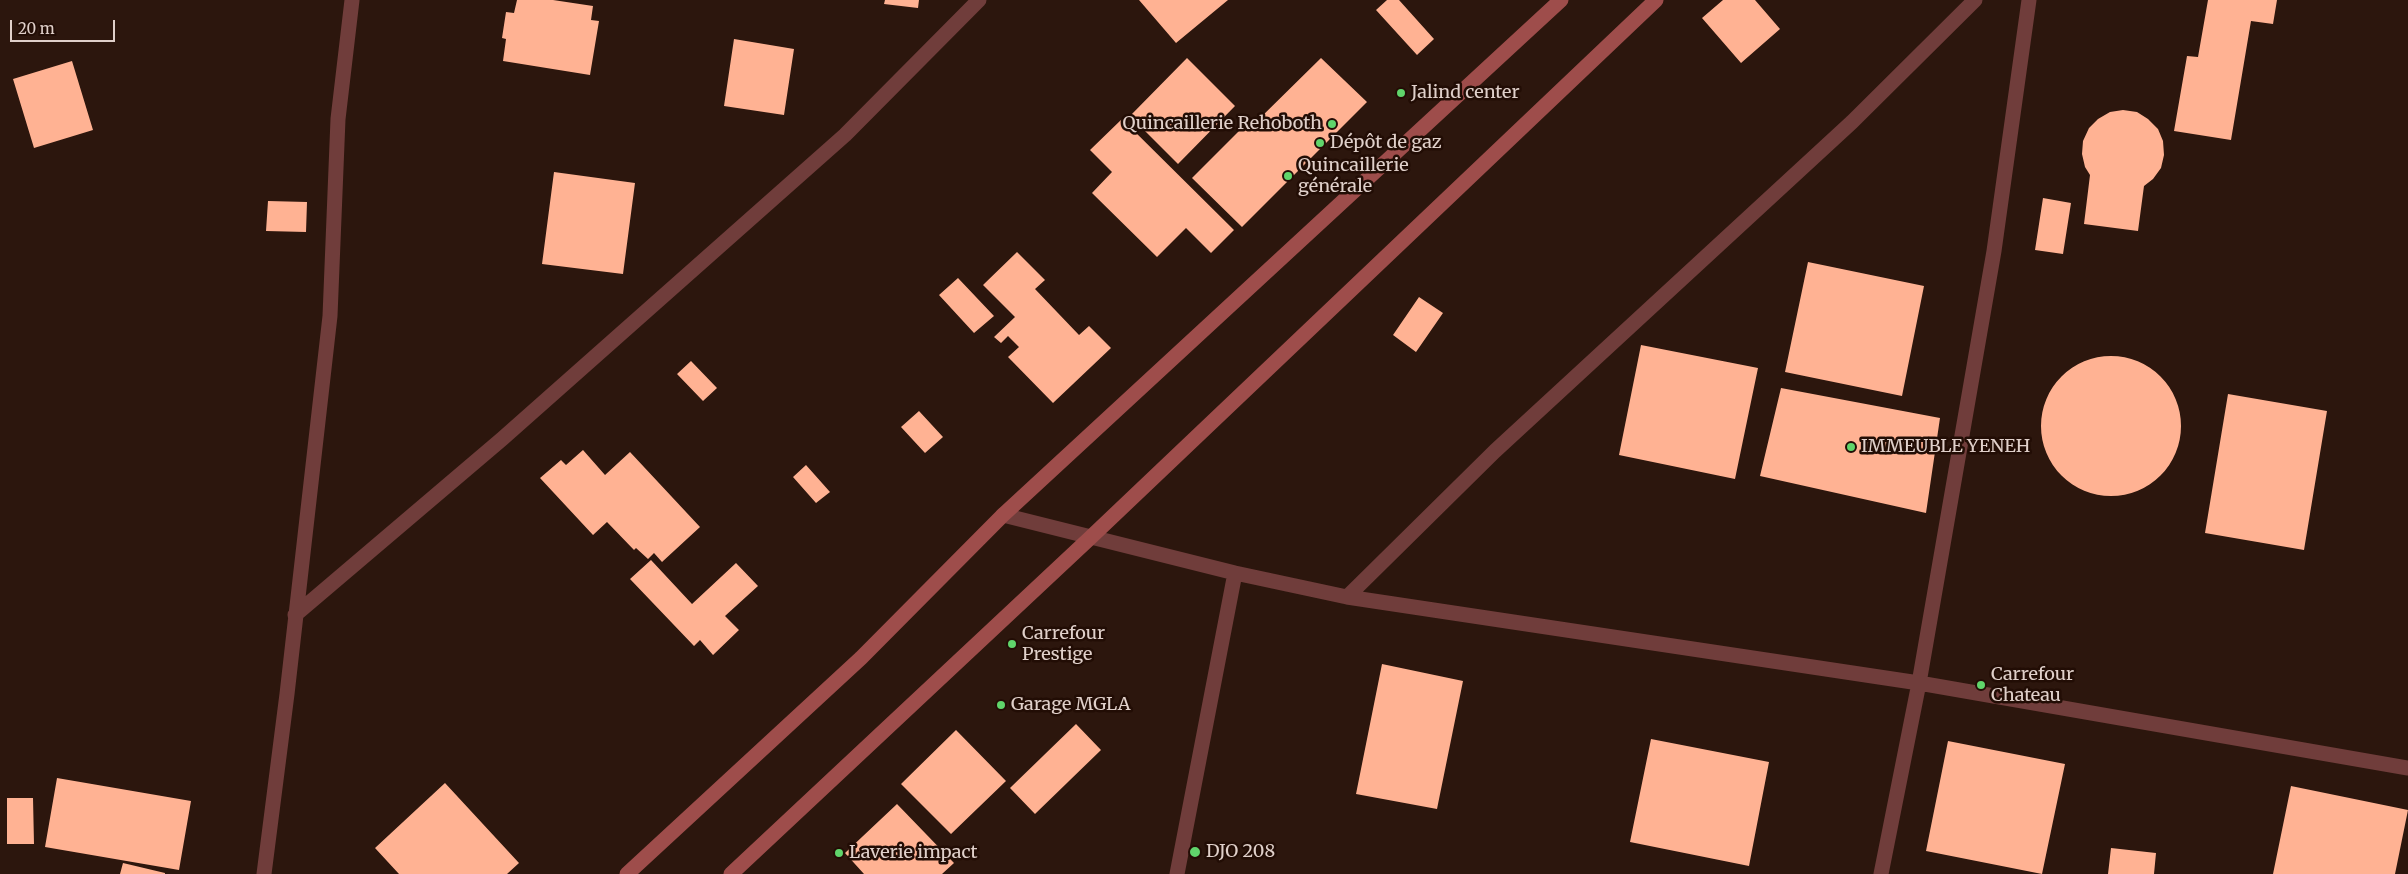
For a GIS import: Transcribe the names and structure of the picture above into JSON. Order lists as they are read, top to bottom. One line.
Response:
{"places":["Jalind center","Quincaillerie Rehoboth","Dépôt de gaz","Quincaillerie générale","IMMEUBLE YENEH","Carrefour Prestige","Carrefour Chateau","Garage MGLA","DJO 208","Laverie impact"],"scale_bar":"20 m"}
